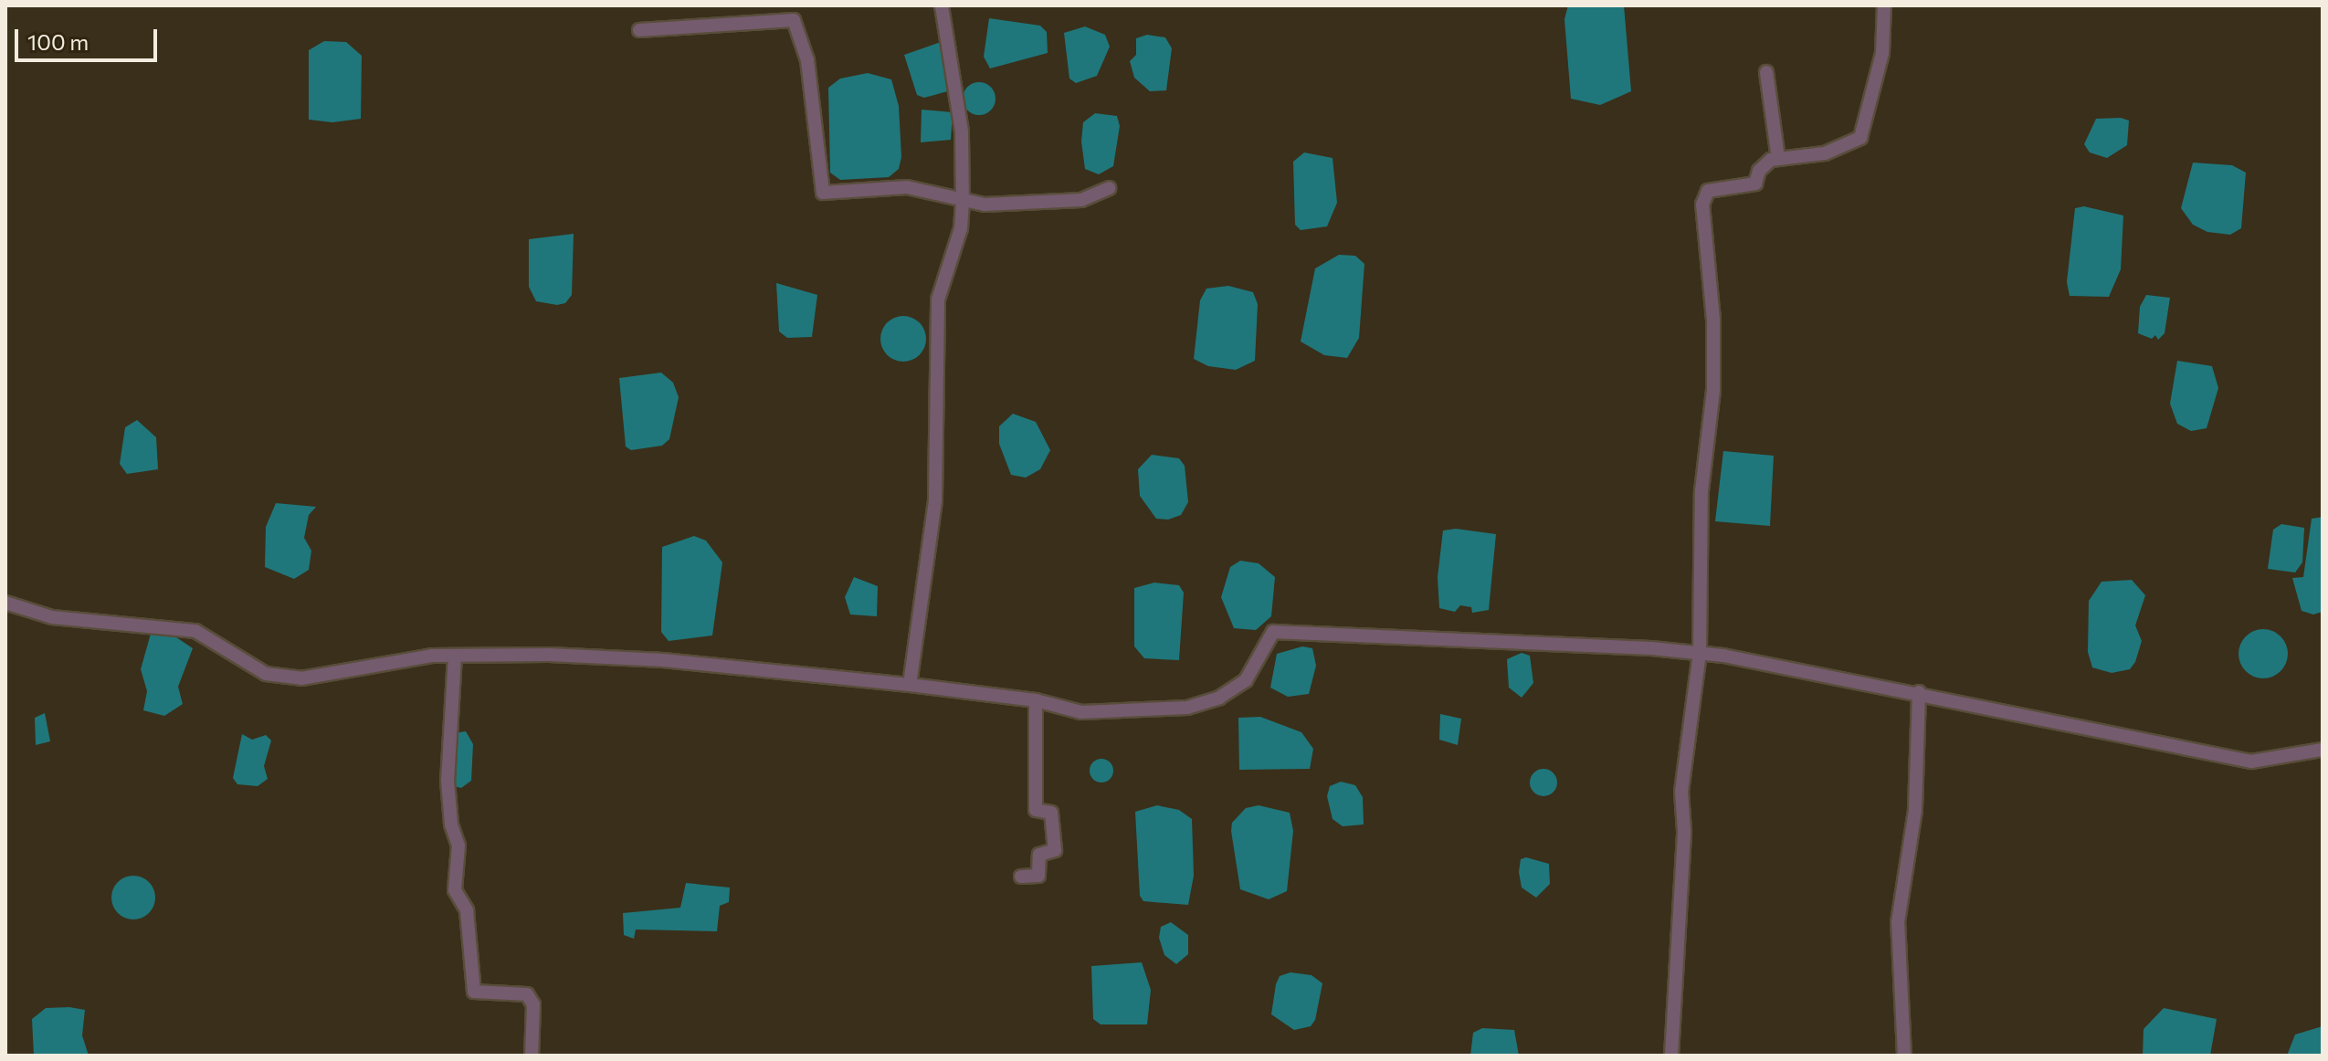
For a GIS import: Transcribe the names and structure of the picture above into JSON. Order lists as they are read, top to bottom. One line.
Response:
{"scale_bar":"100 m"}
